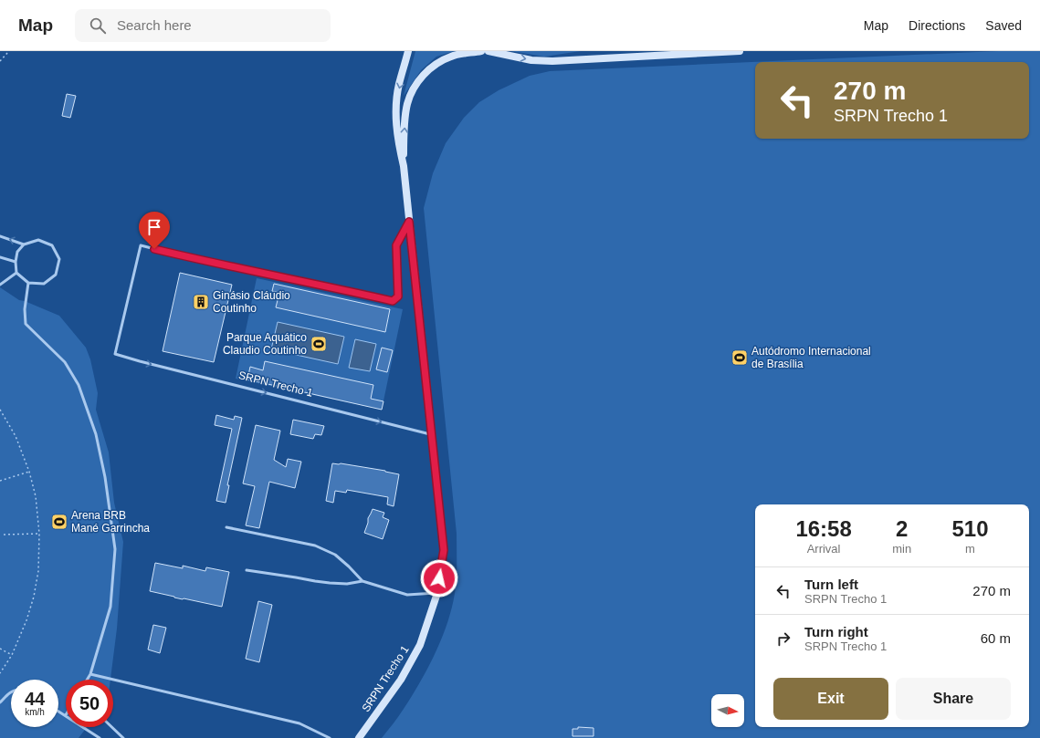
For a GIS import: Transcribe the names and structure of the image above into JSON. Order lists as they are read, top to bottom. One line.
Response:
{"streets":{"main road":["SRPN Trecho 1"]},"places":{"building":["Ginásio Cláudio Coutinho"],"sports":["Parque Aquático Claudio Coutinho","Autódromo Internacional de Brasília","Arena BRB Mané Garrincha"]},"north":"right","page":{"header":"Map","search":"Search here","nav":["Map","Directions","Saved"],"turn":["270 m","SRPN Trecho 1"],"eta":["16:58","Arrival","2","min","510","m"],"list":[{"name":"Turn left","note":"SRPN Trecho 1","value":"270 m"},{"name":"Turn right","note":"SRPN Trecho 1","value":"60 m"}],"buttons":["Exit","Share"],"speed":"44 km/h","limit":"50"}}
